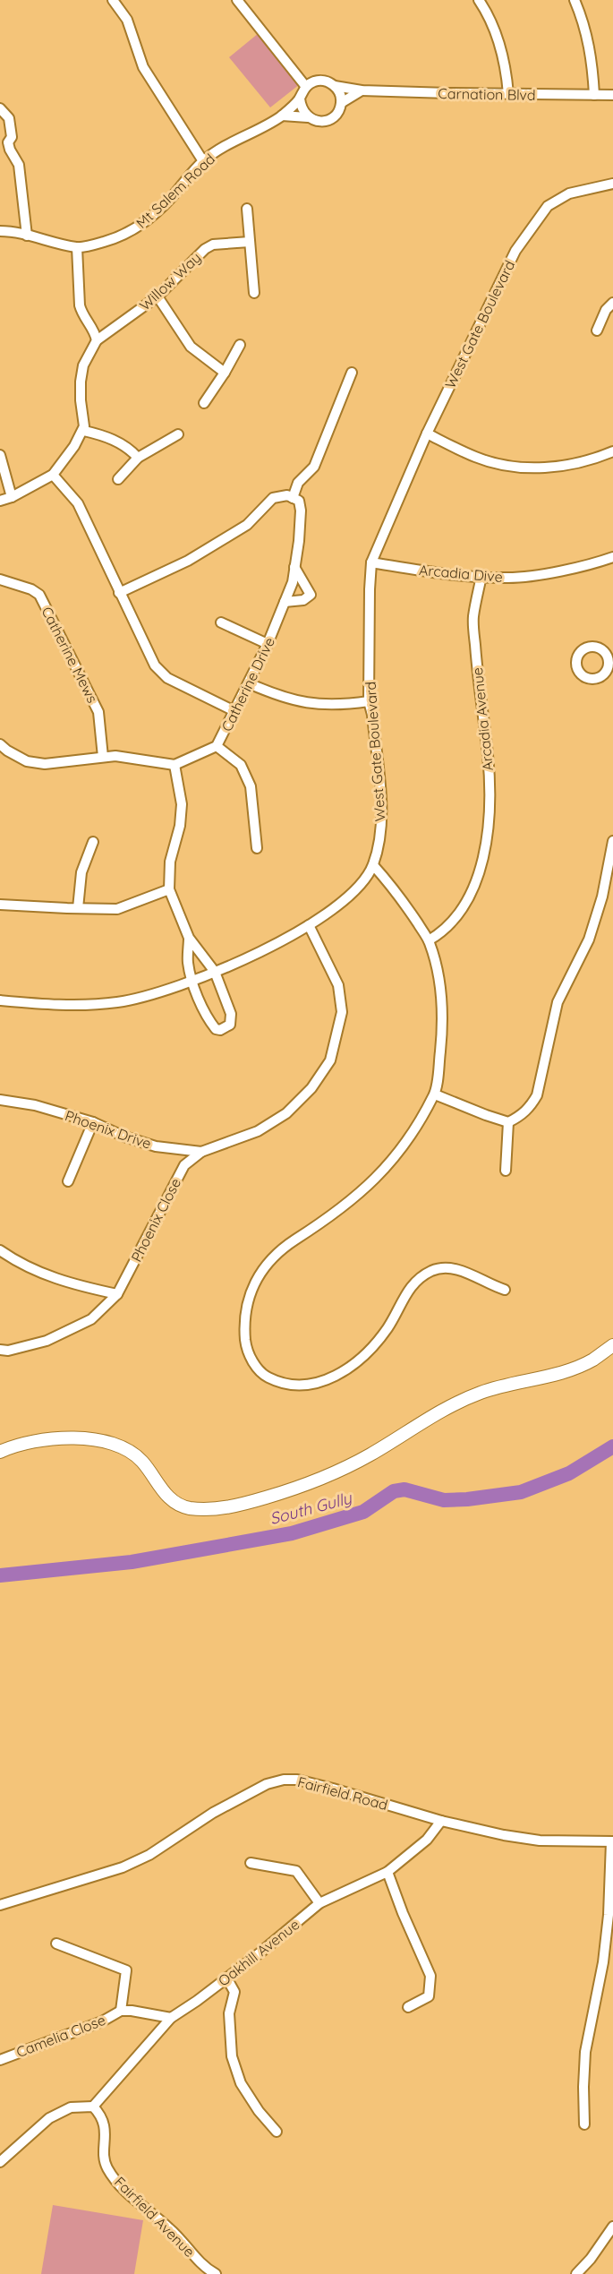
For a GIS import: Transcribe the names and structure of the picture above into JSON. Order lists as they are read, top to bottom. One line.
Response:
{"streets":{"street":["Carnation Blvd","Mt Salem Road","Willow Way","West Gate Boulevard","Arcadia Dive","Catherine Mews","Catherine Drive","Arcadia Avenue","Phoenix Drive","Phoenix Close","Fairfield Road","Oakhill Avenue","Camelia Close","Fairfield Avenue"]},"crossings":[["Carnation Blvd","Mt Salem Road"],["West Gate Boulevard","Arcadia Dive"],["West Gate Boulevard","Phoenix Drive"],["Arcadia Dive","Arcadia Avenue"],["Phoenix Drive","Phoenix Close"],["Fairfield Road","Oakhill Avenue"],["Oakhill Avenue","Camelia Close"],["Oakhill Avenue","Fairfield Avenue"]],"water":["South Gully"]}
